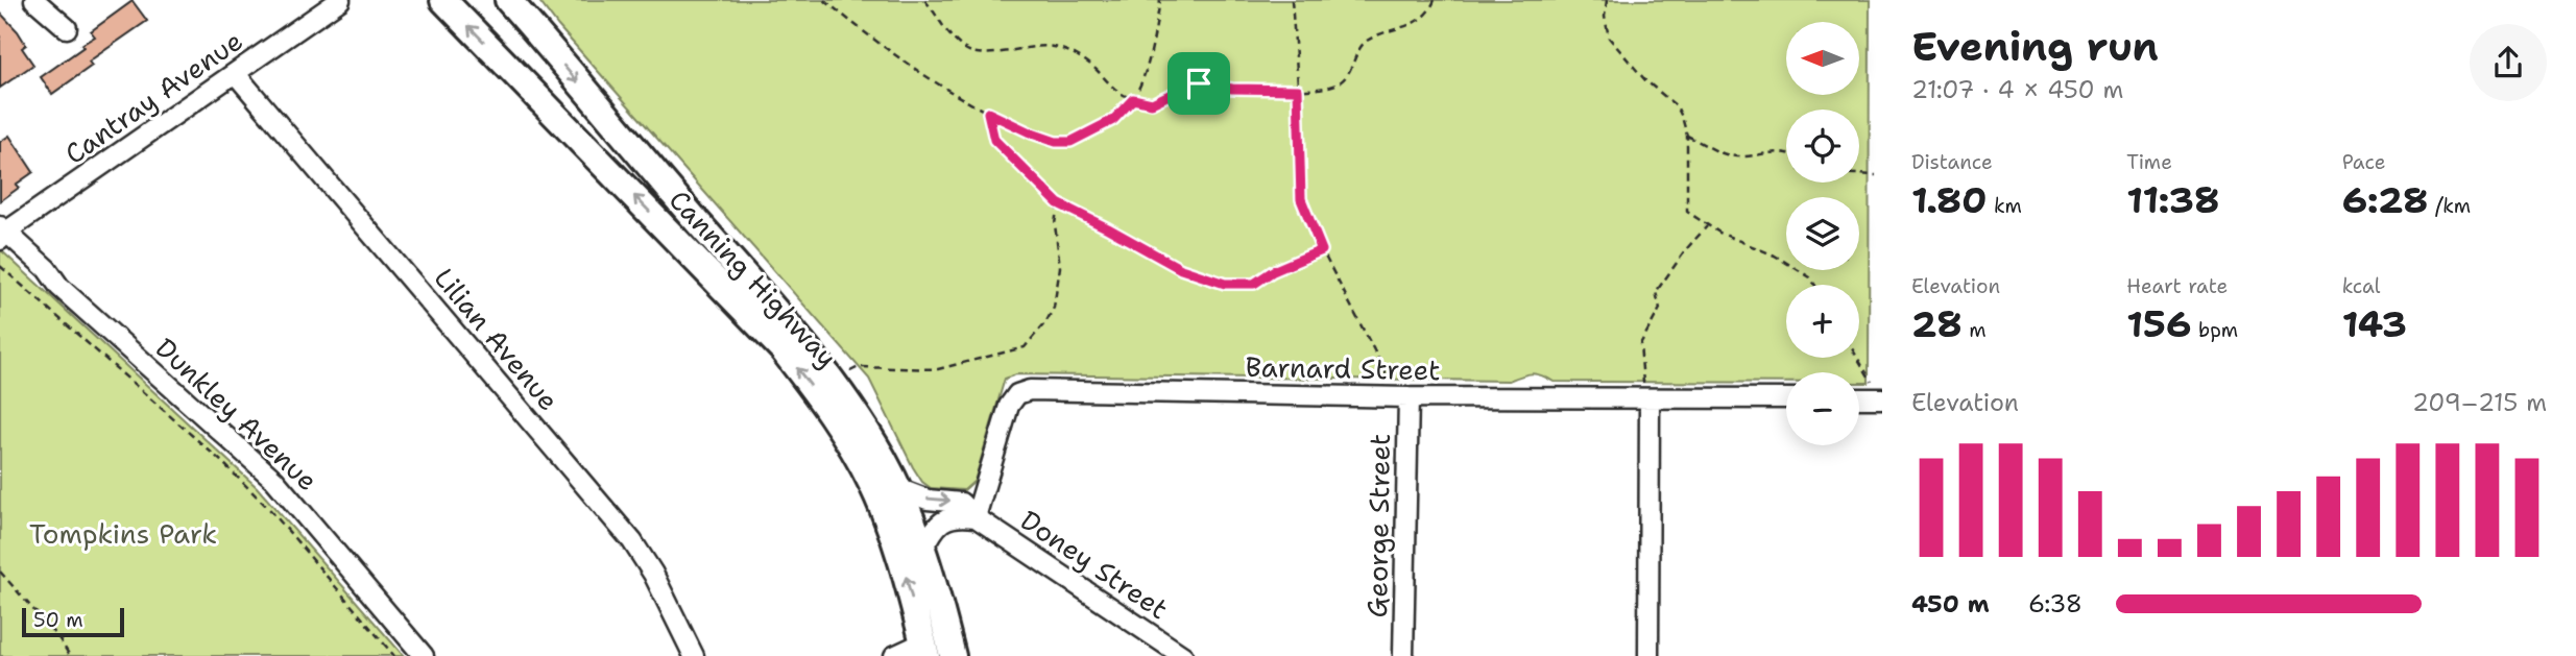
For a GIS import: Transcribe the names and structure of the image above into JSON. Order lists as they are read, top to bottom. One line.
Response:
{"streets":{"highway":["Canning Highway"],"street":["Cantray Avenue","Lilian Avenue","Barnard Street","Dunkley Avenue","George Street","Doney Street"]},"crossings":[["Cantray Avenue","Lilian Avenue"],["Cantray Avenue","Dunkley Avenue"],["Canning Highway","Doney Street"],["Barnard Street","George Street"],["Barnard Street","Doney Street"]],"parks":["Tompkins Park"],"scale_bar":"50 m","north":"left","page":{"heading":["Evening run","21:07 · 4 × 450 m"],"map_buttons":["+","−"],"stats":[["Distance","1.80 km"],["Time","11:38"],["Pace","6:28 /km"],["Elevation","28 m"],["Heart rate","156 bpm"],["kcal","143"]],"chart":["Elevation","209–215 m"],"list":[{"name":"450 m","note":"6:38"}],"scale":"50 m"}}
